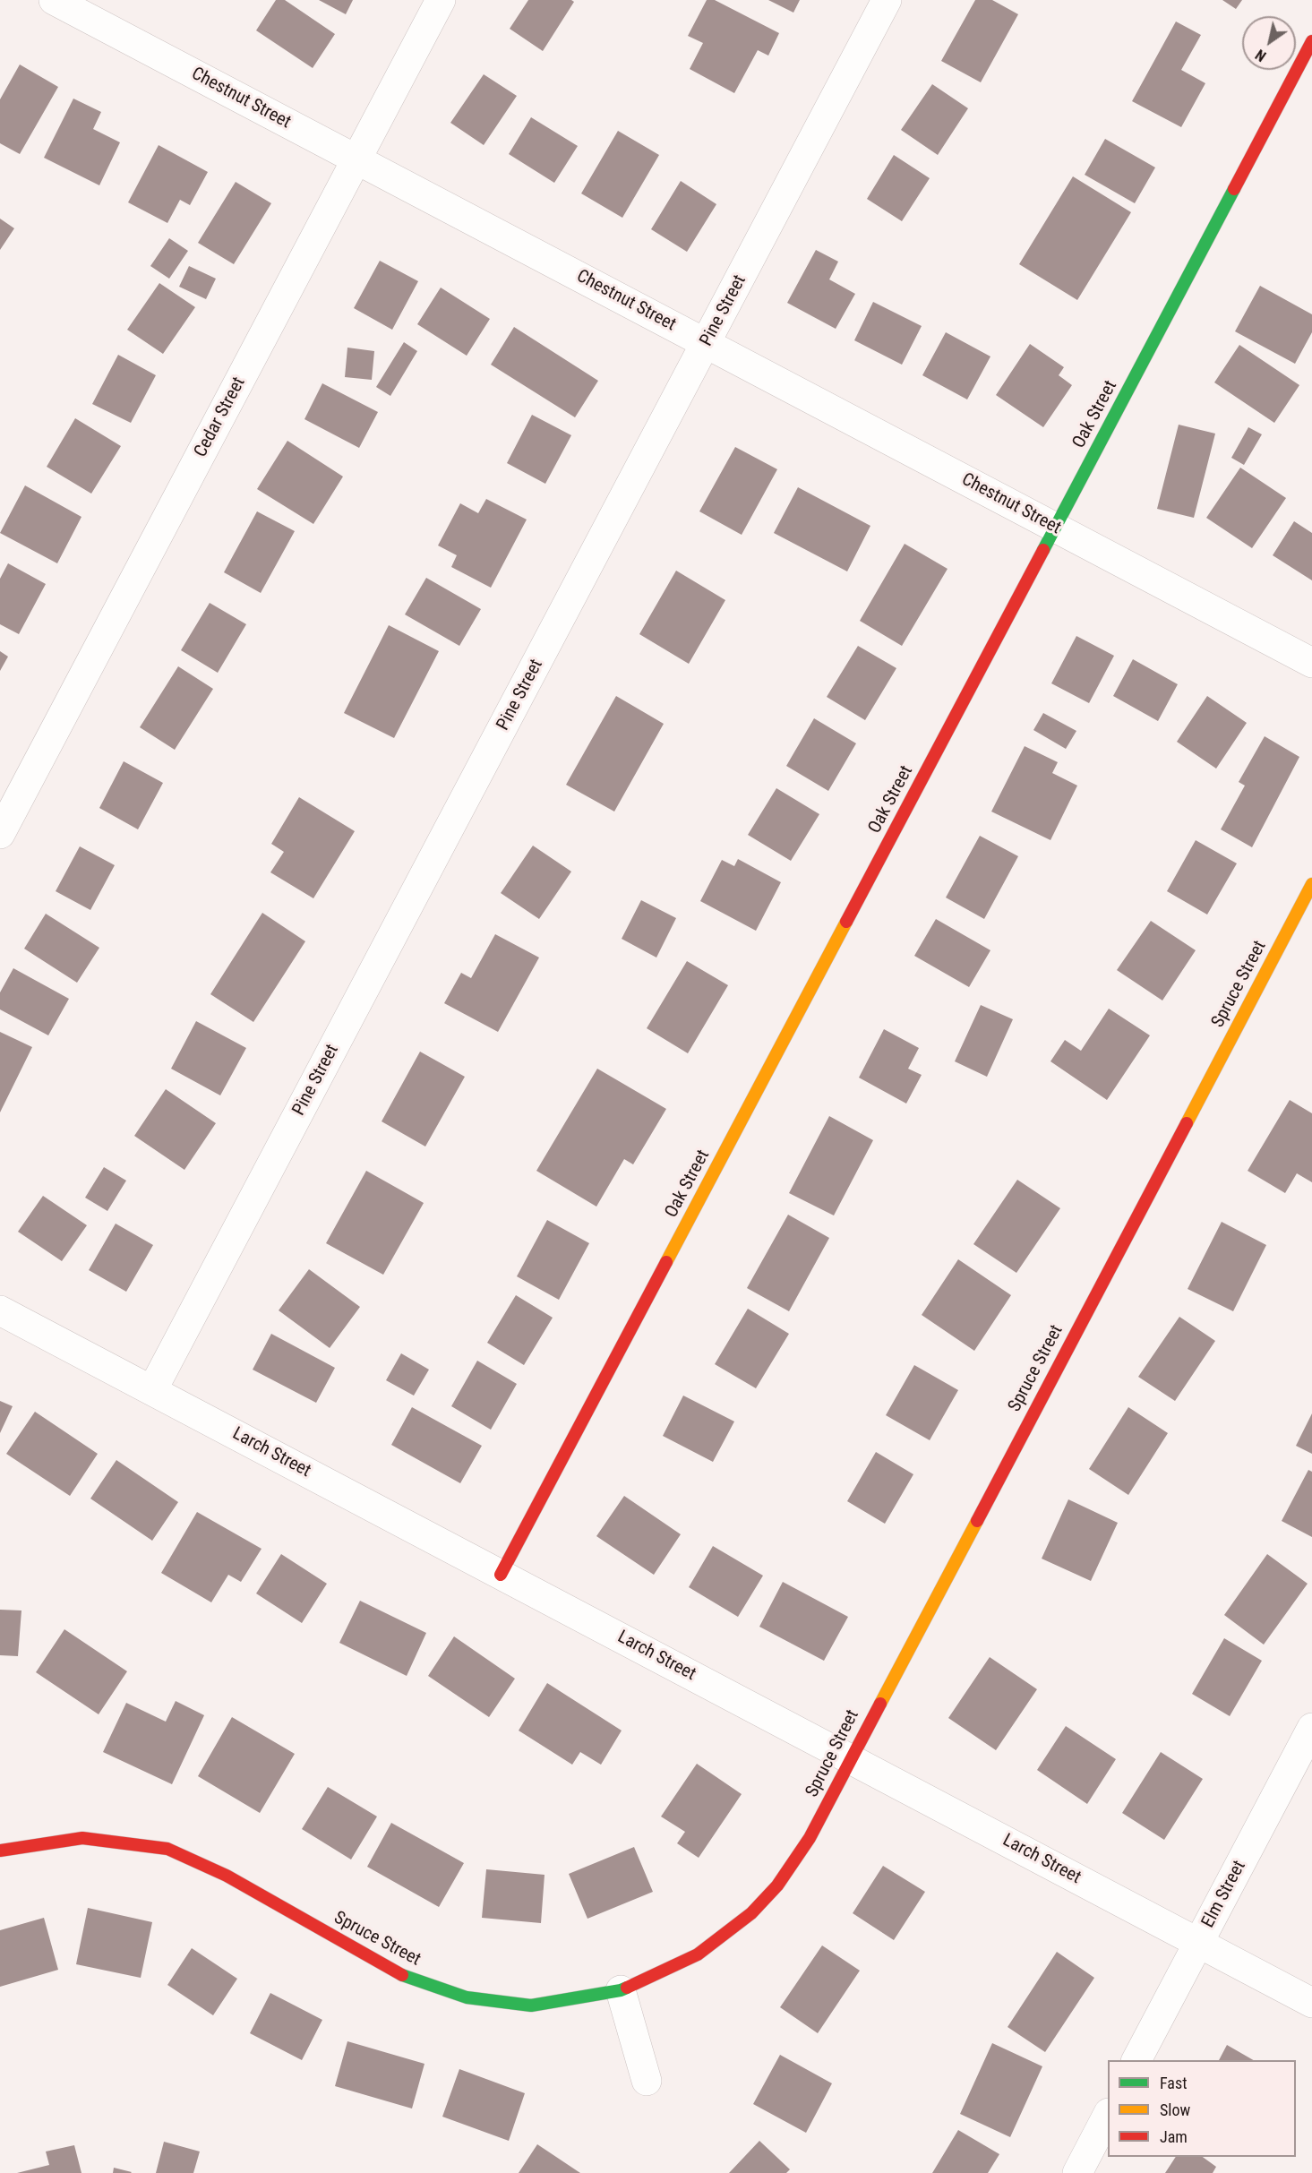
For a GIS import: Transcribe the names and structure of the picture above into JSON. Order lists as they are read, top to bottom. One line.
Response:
{"streets":{"street":["Chestnut Street","Pine Street","Oak Street","Cedar Street","Spruce Street","Larch Street","Elm Street"]},"crossings":[["Chestnut Street","Pine Street"],["Chestnut Street","Oak Street"],["Chestnut Street","Cedar Street"],["Pine Street","Larch Street"],["Oak Street","Larch Street"],["Spruce Street","Larch Street"],["Larch Street","Elm Street"]],"legend":["Fast","Slow","Jam"],"north":"bottom left"}
